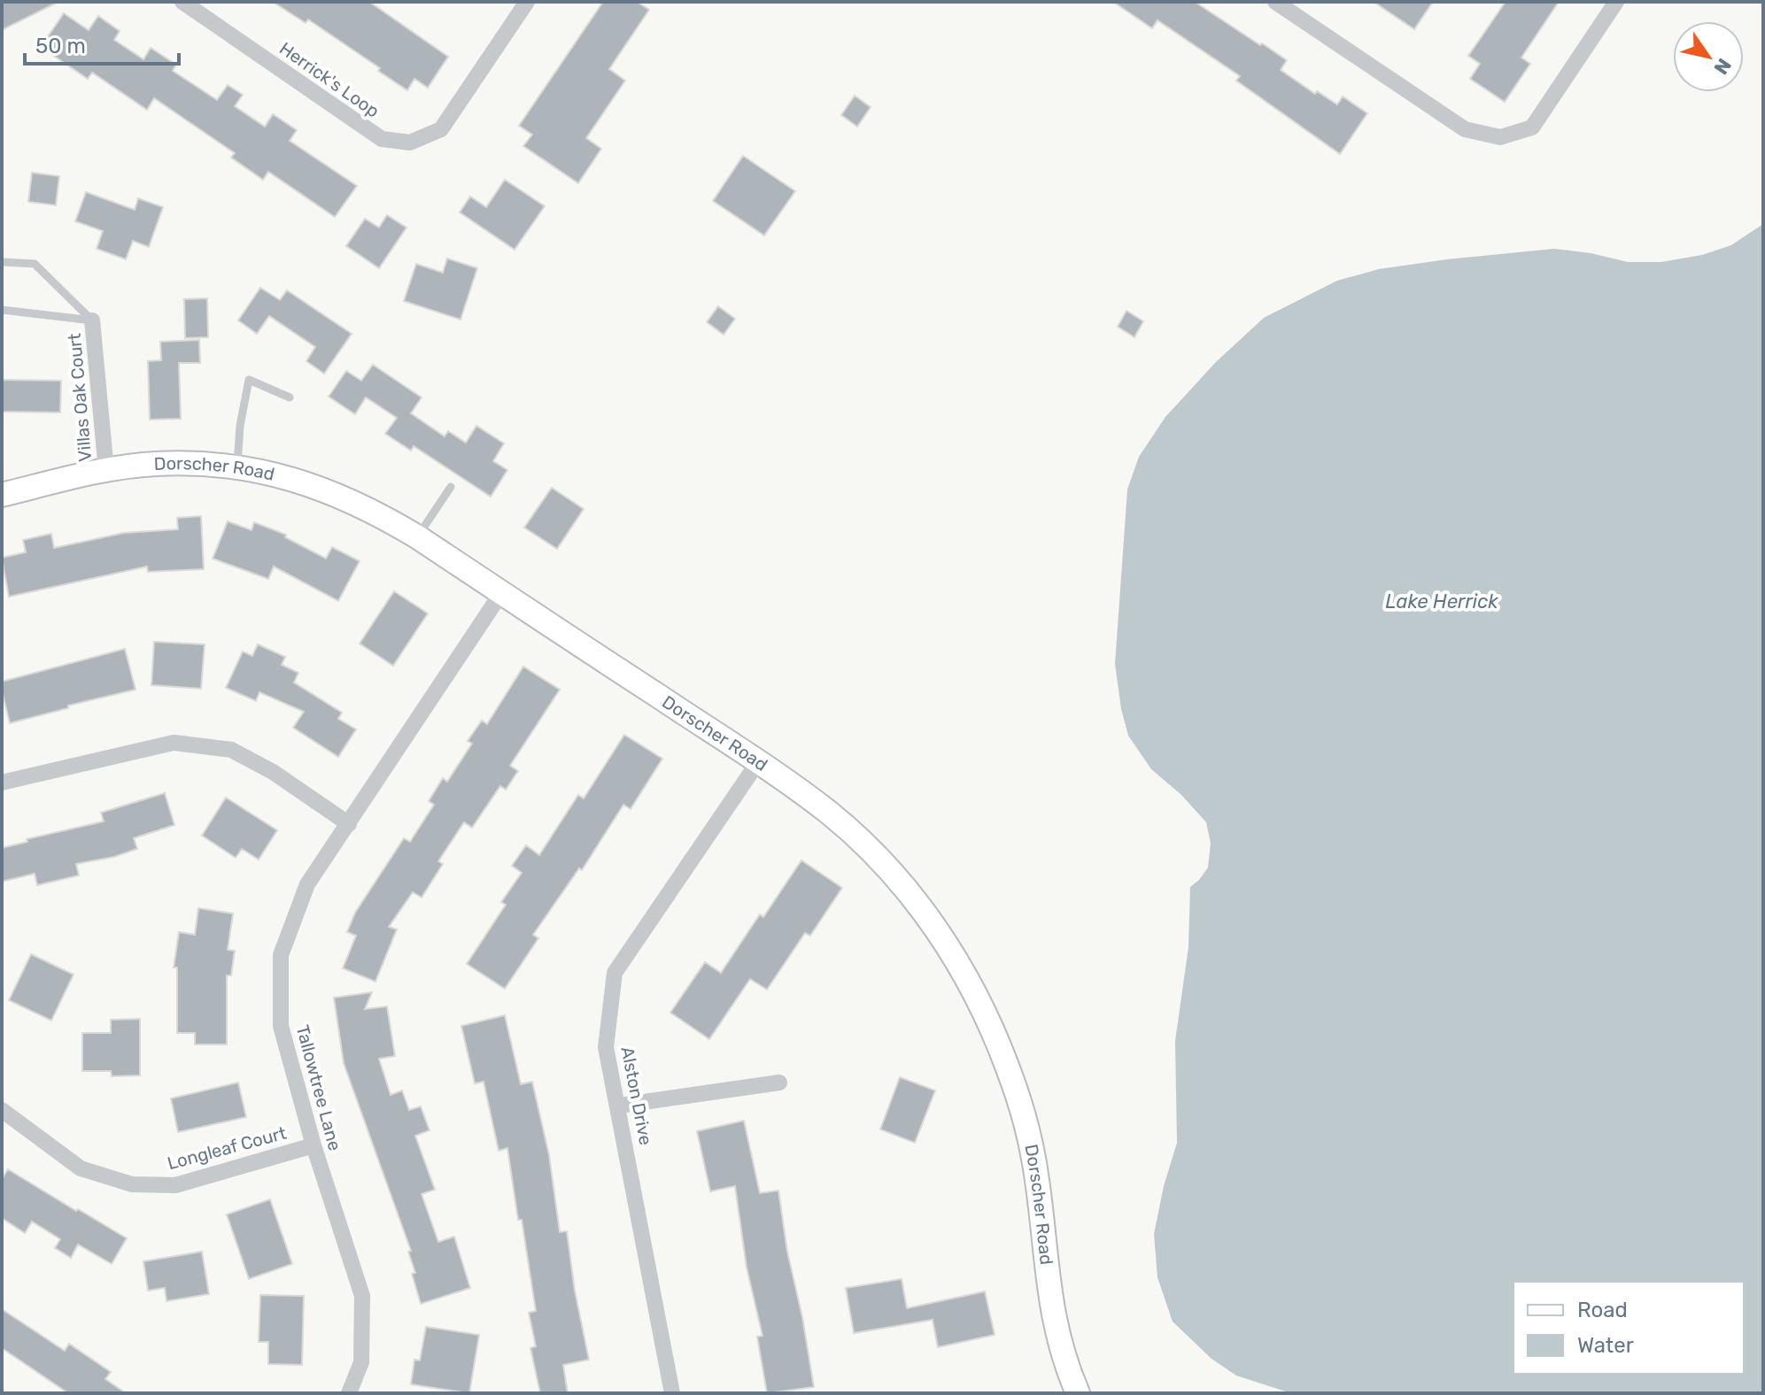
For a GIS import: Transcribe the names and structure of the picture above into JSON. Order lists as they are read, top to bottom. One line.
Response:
{"streets":{"street":["Herrick's Loop","Villas Oak Court","Dorscher Road","Tallowtree Lane","Alston Drive","Longleaf Court"]},"crossings":[["Villas Oak Court","Dorscher Road"],["Dorscher Road","Tallowtree Lane"],["Dorscher Road","Alston Drive"],["Tallowtree Lane","Longleaf Court"]],"water":["Lake Herrick"],"legend":["Road","Water"],"scale_bar":"50 m","north":"bottom right"}
